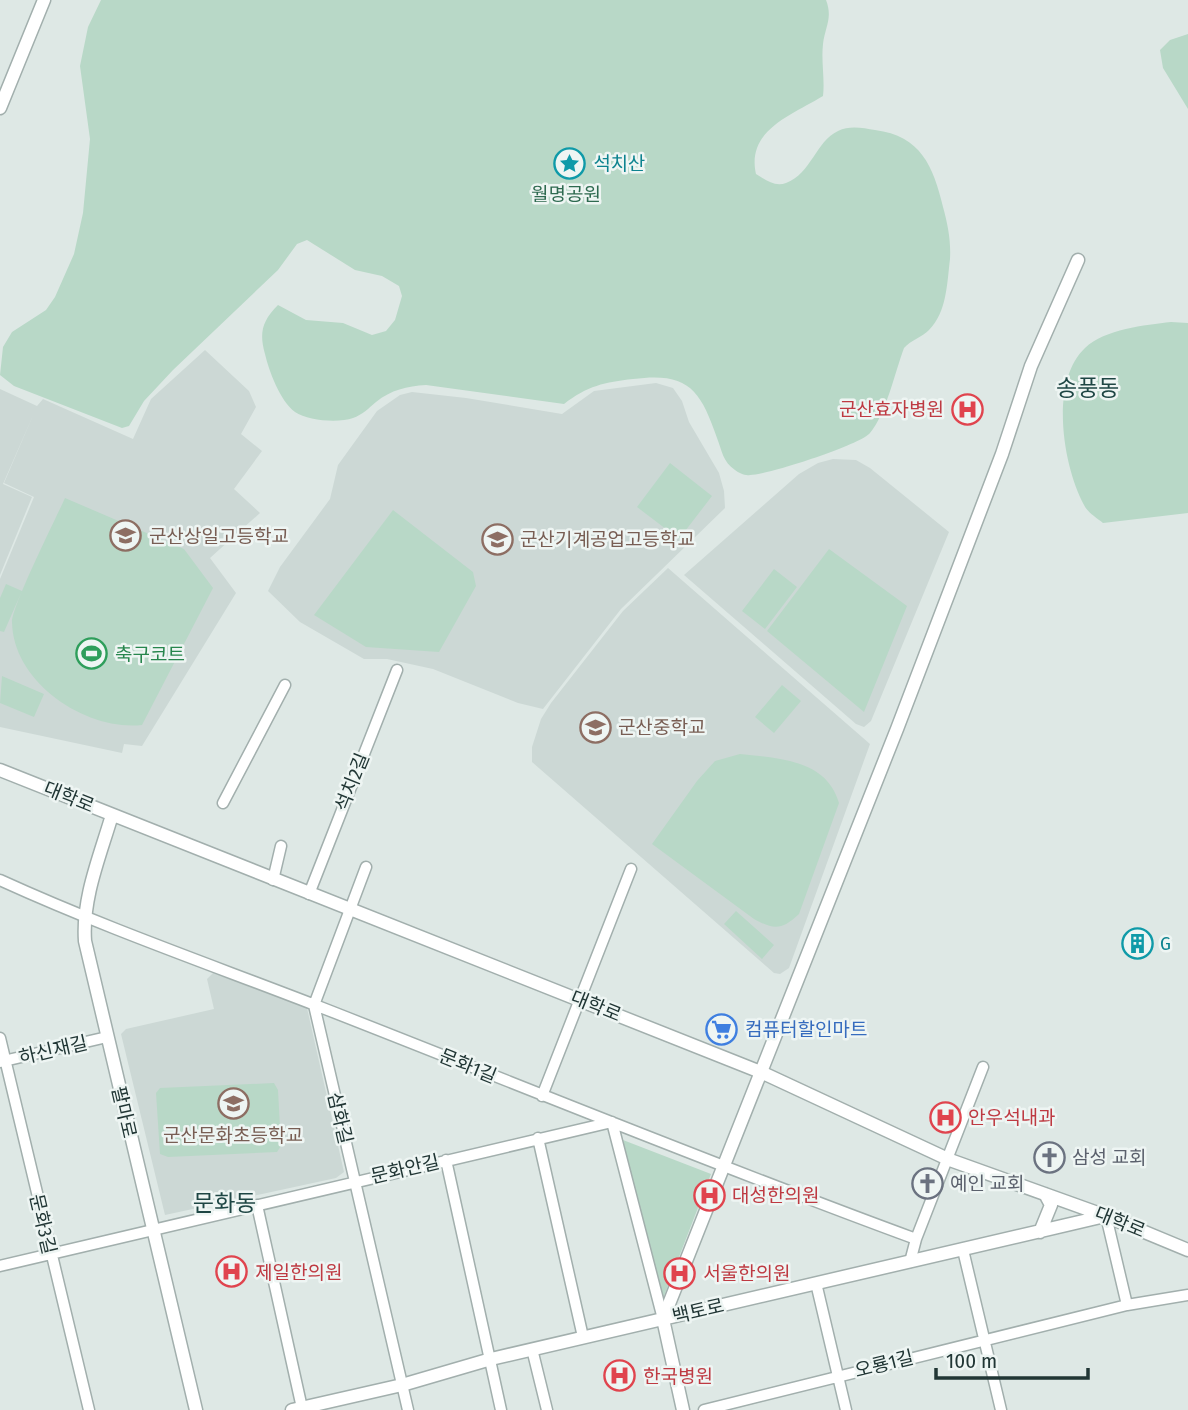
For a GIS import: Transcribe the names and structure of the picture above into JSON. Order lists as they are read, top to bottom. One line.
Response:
{"streets":{"street":["석치2길","대학로","하신재길","문화1길","팔마로","삼화길","문화안길","문화3길","백토로","오룡1길"]},"crossings":[["석치2길","대학로"],["대학로","팔마로"],["대학로","백토로"],["하신재길","팔마로"],["하신재길","문화3길"],["문화1길","팔마로"],["문화1길","삼화길"],["문화1길","문화안길"],["팔마로","문화안길"],["삼화길","문화안길"],["삼화길","백토로"],["문화안길","문화3길"]],"districts":["송풍동","문화동"],"parks":["월명공원"],"places":{"place":["석치산"],"hospital":["군산효자병원","안우석내과","대성한의원","제일한의원","서울한의원","한국병원"],"school or university":["군산상일고등학교","군산기계공업고등학교","군산중학교","군산문화초등학교"],"sports":["축구코트"],"building":["G"],"supermarket":["컴퓨터할인마트"],"church":["삼성 교회","예인 교회"]},"scale_bar":"100 m"}
